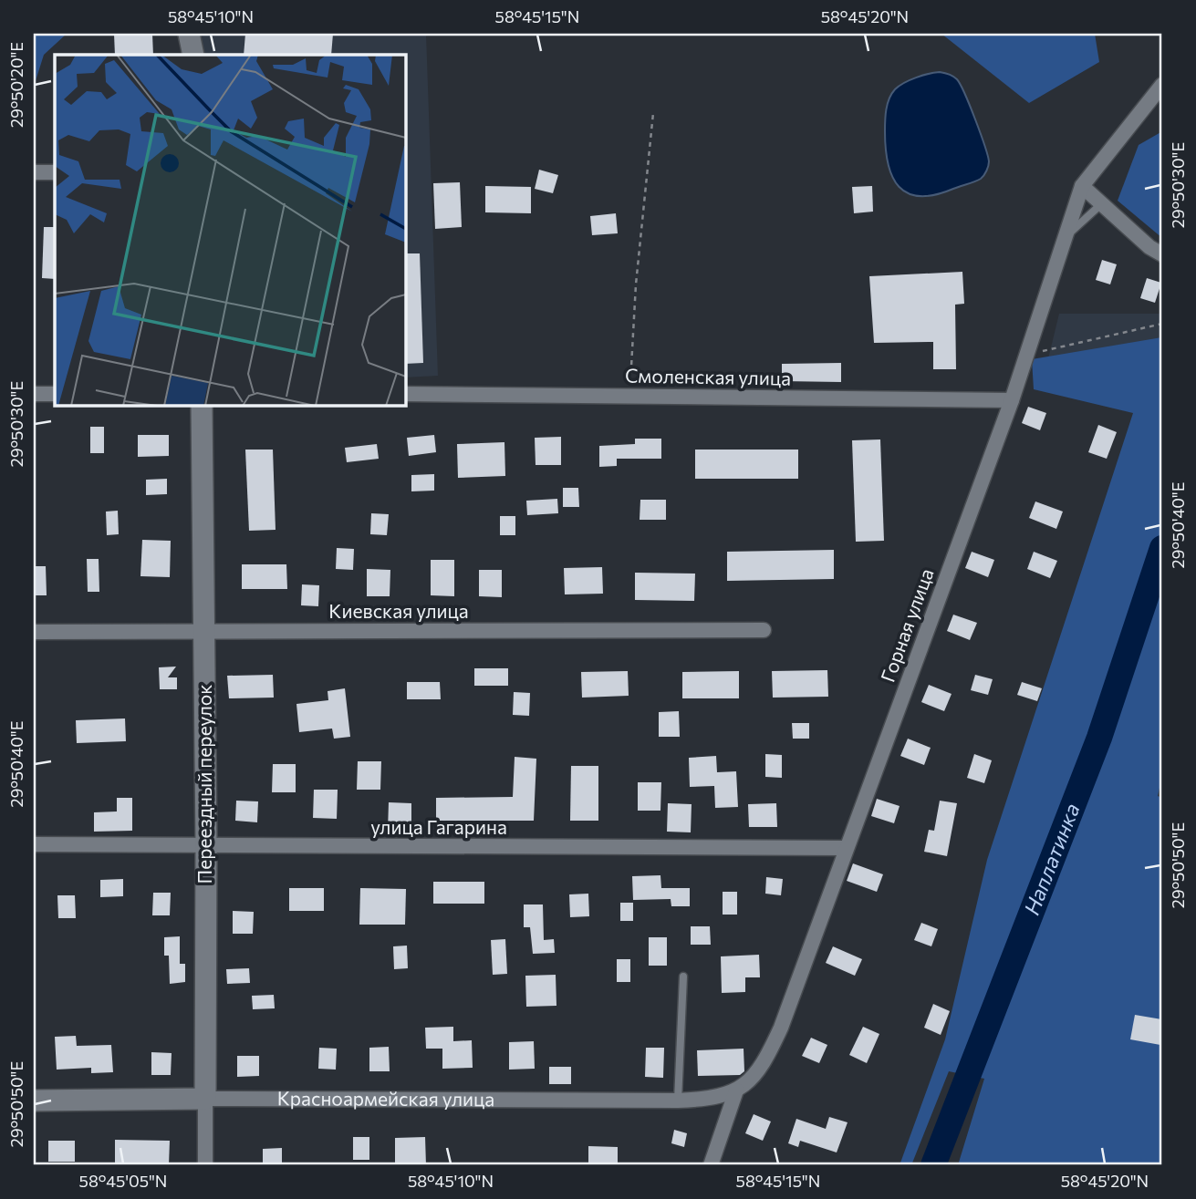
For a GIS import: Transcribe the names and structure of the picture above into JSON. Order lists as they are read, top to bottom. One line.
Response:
{"streets":{"street":["Смоленская улица","Киевская улица","Горная улица","Переездный переулок","улица Гагарина","Красноармейская улица"]},"crossings":[["Смоленская улица","Горная улица"],["Киевская улица","Переездный переулок"],["Горная улица","улица Гагарина"],["Горная улица","Красноармейская улица"],["Переездный переулок","улица Гагарина"],["Переездный переулок","Красноармейская улица"]],"water":["Наплатинка"],"coordinates":["58°45'10\"N","58°45'15\"N","58°45'20\"N","29°50'20\"E","29°50'30\"E","29°50'40\"E","29°50'50\"E","58°45'05\"N"]}
